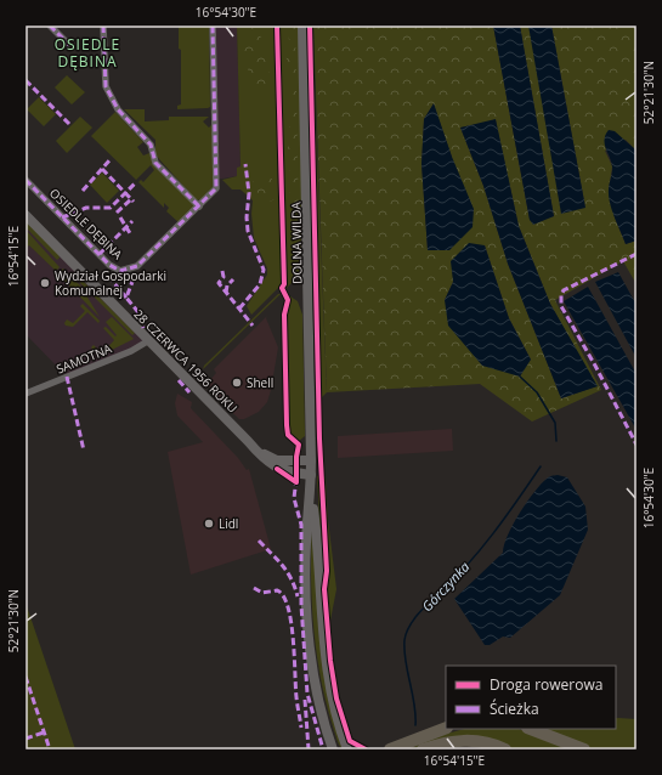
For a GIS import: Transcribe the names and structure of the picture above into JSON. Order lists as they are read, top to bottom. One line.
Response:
{"streets":{"main road":["DOLNA WILDA","28 CZERWCA 1956 ROKU"],"street":["OSIEDLE DĘBINA","SAMOTNA"]},"crossings":[["DOLNA WILDA","28 CZERWCA 1956 ROKU"],["SAMOTNA","28 CZERWCA 1956 ROKU"]],"districts":["OSIEDLE DĘBINA"],"water":["Górczynka"],"places":["Wydział Gospodarki Komunalnej","Shell","Lidl"],"legend":["Droga rowerowa","Ścieżka"],"coordinates":["16°54'30\"E","52°21'30\"N","16°54'15\"E"]}
